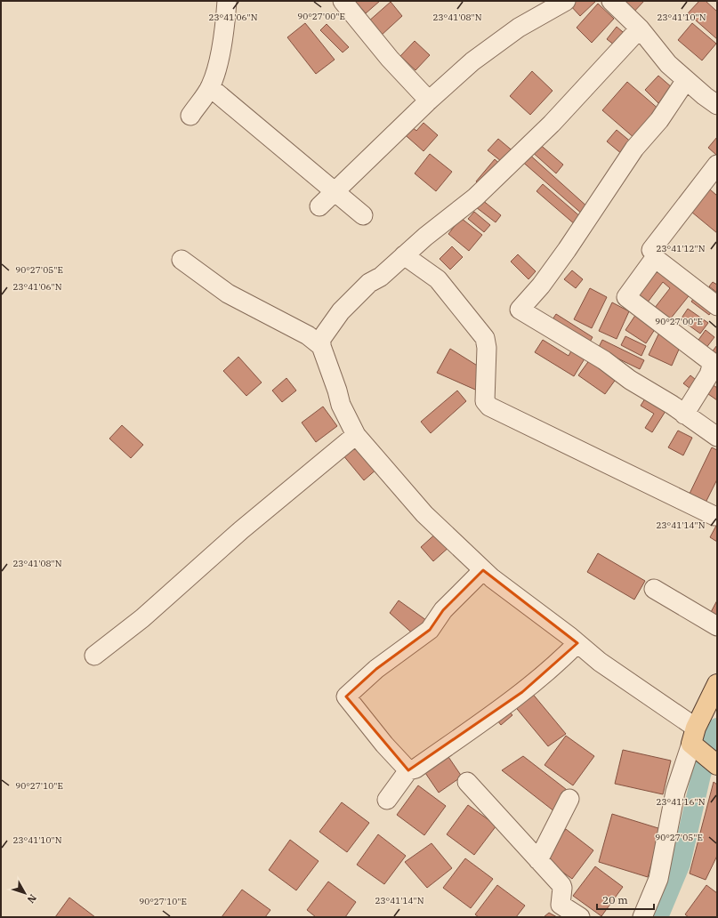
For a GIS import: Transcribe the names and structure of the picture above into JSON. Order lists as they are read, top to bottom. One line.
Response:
{"scale_bar":"20 m","north":"bottom right","coordinates":["90°27'00\"E","23°41'06\"N","23°41'08\"N","23°41'10\"N","23°41'12\"N","90°27'05\"E","23°41'14\"N","90°27'10\"E","23°41'16\"N"]}
